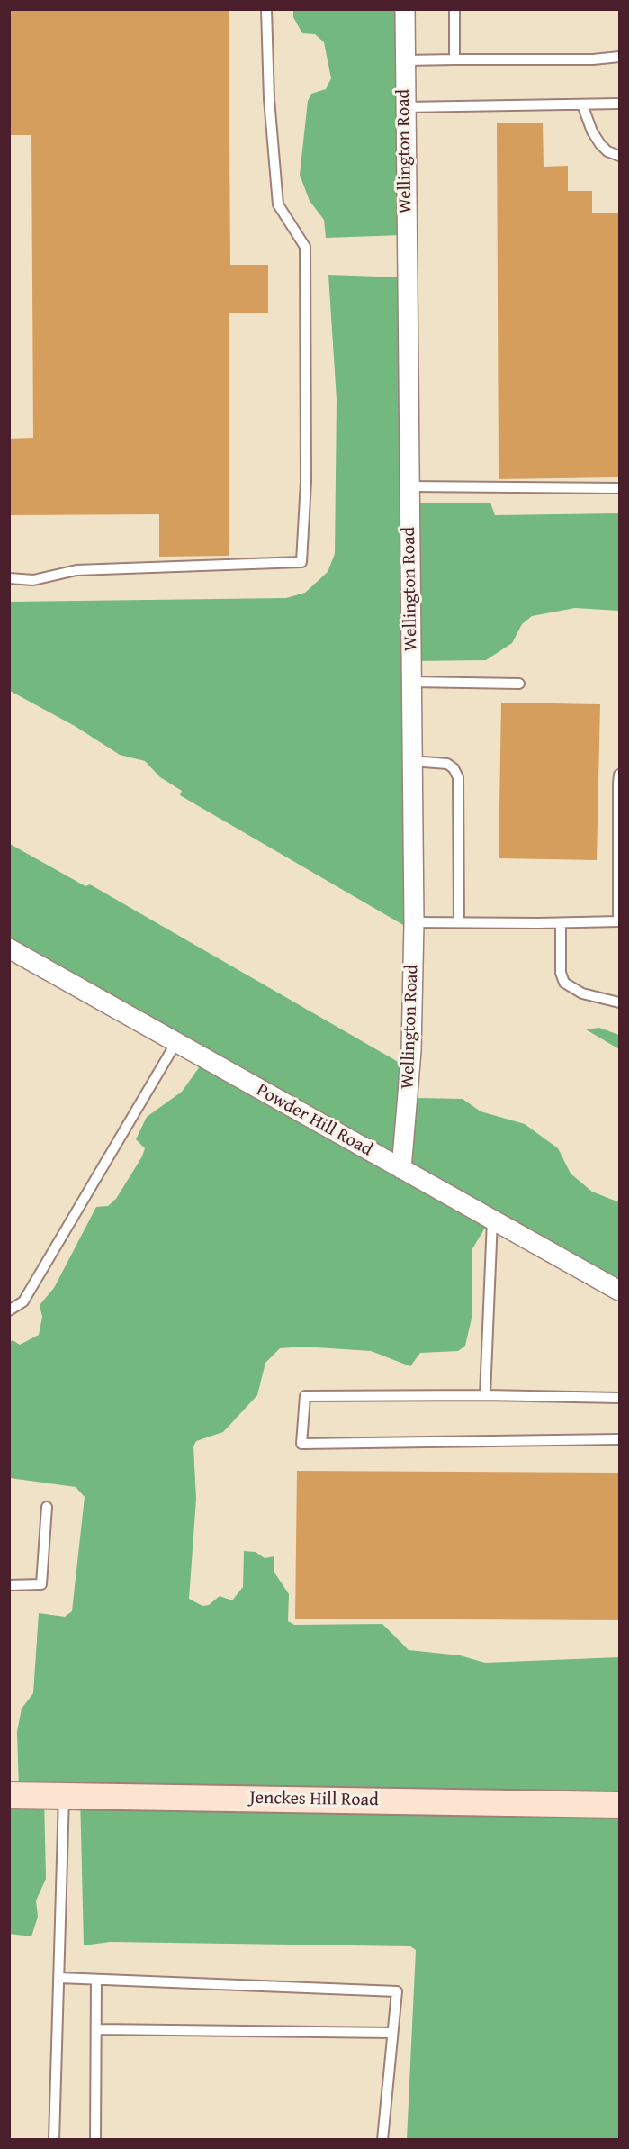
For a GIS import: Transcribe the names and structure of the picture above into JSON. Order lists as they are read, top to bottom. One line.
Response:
{"streets":{"main road":["Jenckes Hill Road"],"street":["Wellington Road","Powder Hill Road"]},"crossings":[["Wellington Road","Powder Hill Road"]]}
